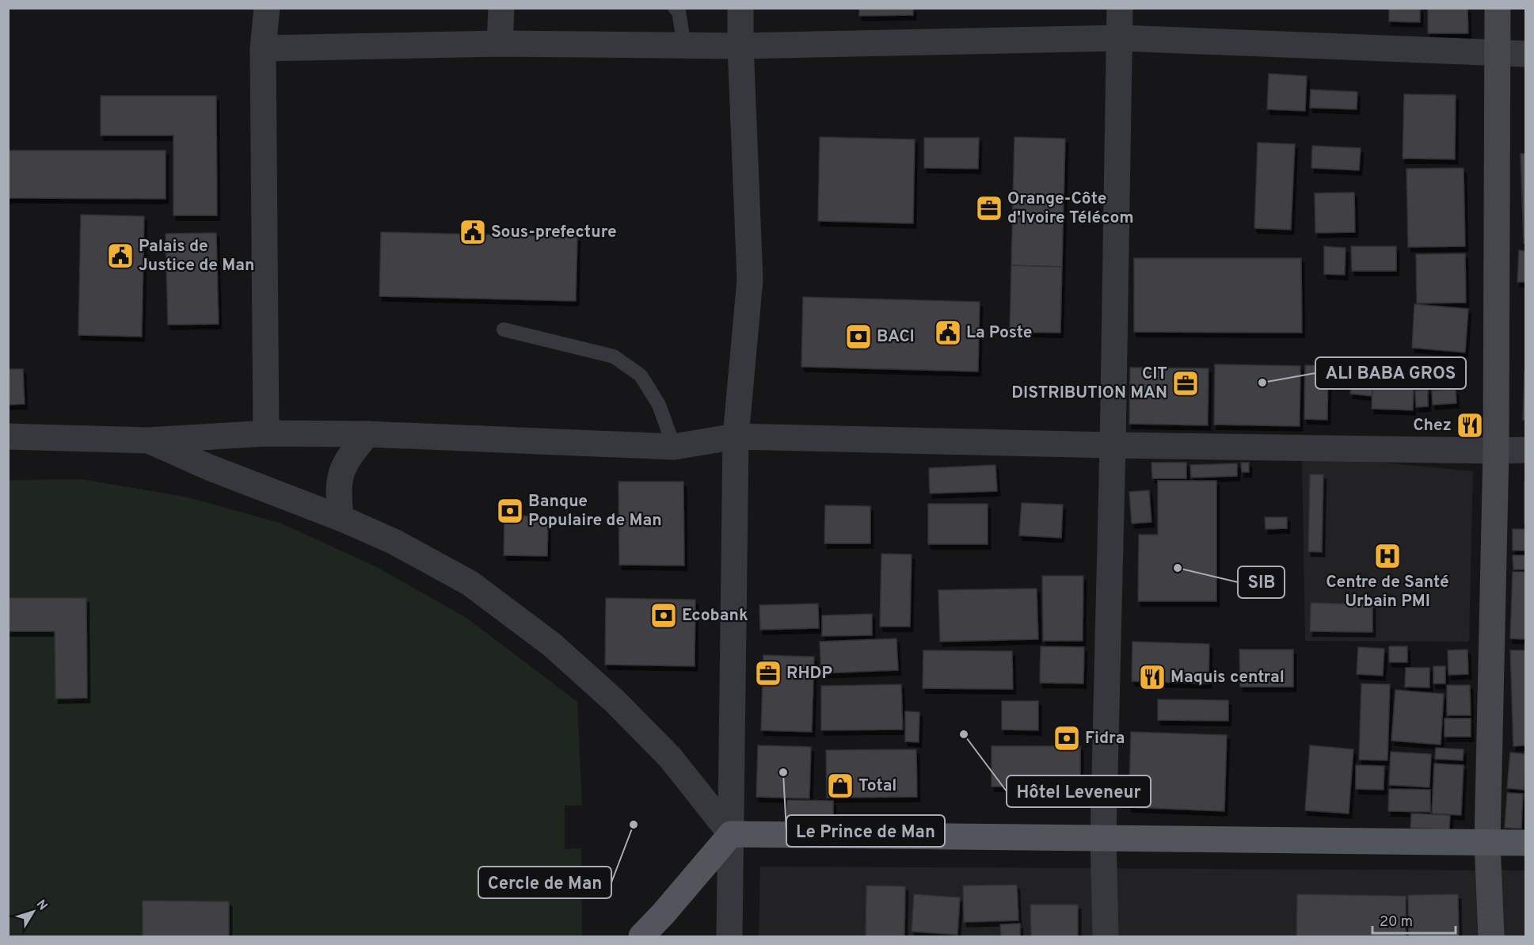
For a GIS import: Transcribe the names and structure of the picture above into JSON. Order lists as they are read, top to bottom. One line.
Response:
{"places":{"office":["Orange-Côte d'Ivoire Télécom","CIT DISTRIBUTION MAN","RHDP"],"public building":["Sous-prefecture","Palais de Justice de Man","La Poste"],"bank":["BACI","Banque Populaire de Man","Ecobank","Fidra"],"other":["ALI BABA GROS","SIB","Hôtel Leveneur","Le Prince de Man","Cercle de Man"],"restaurant":["Chez","Maquis central"],"hospital":["Centre de Santé Urbain PMI"],"shop":["Total"]},"scale_bar":"20 m","north":"top right"}
